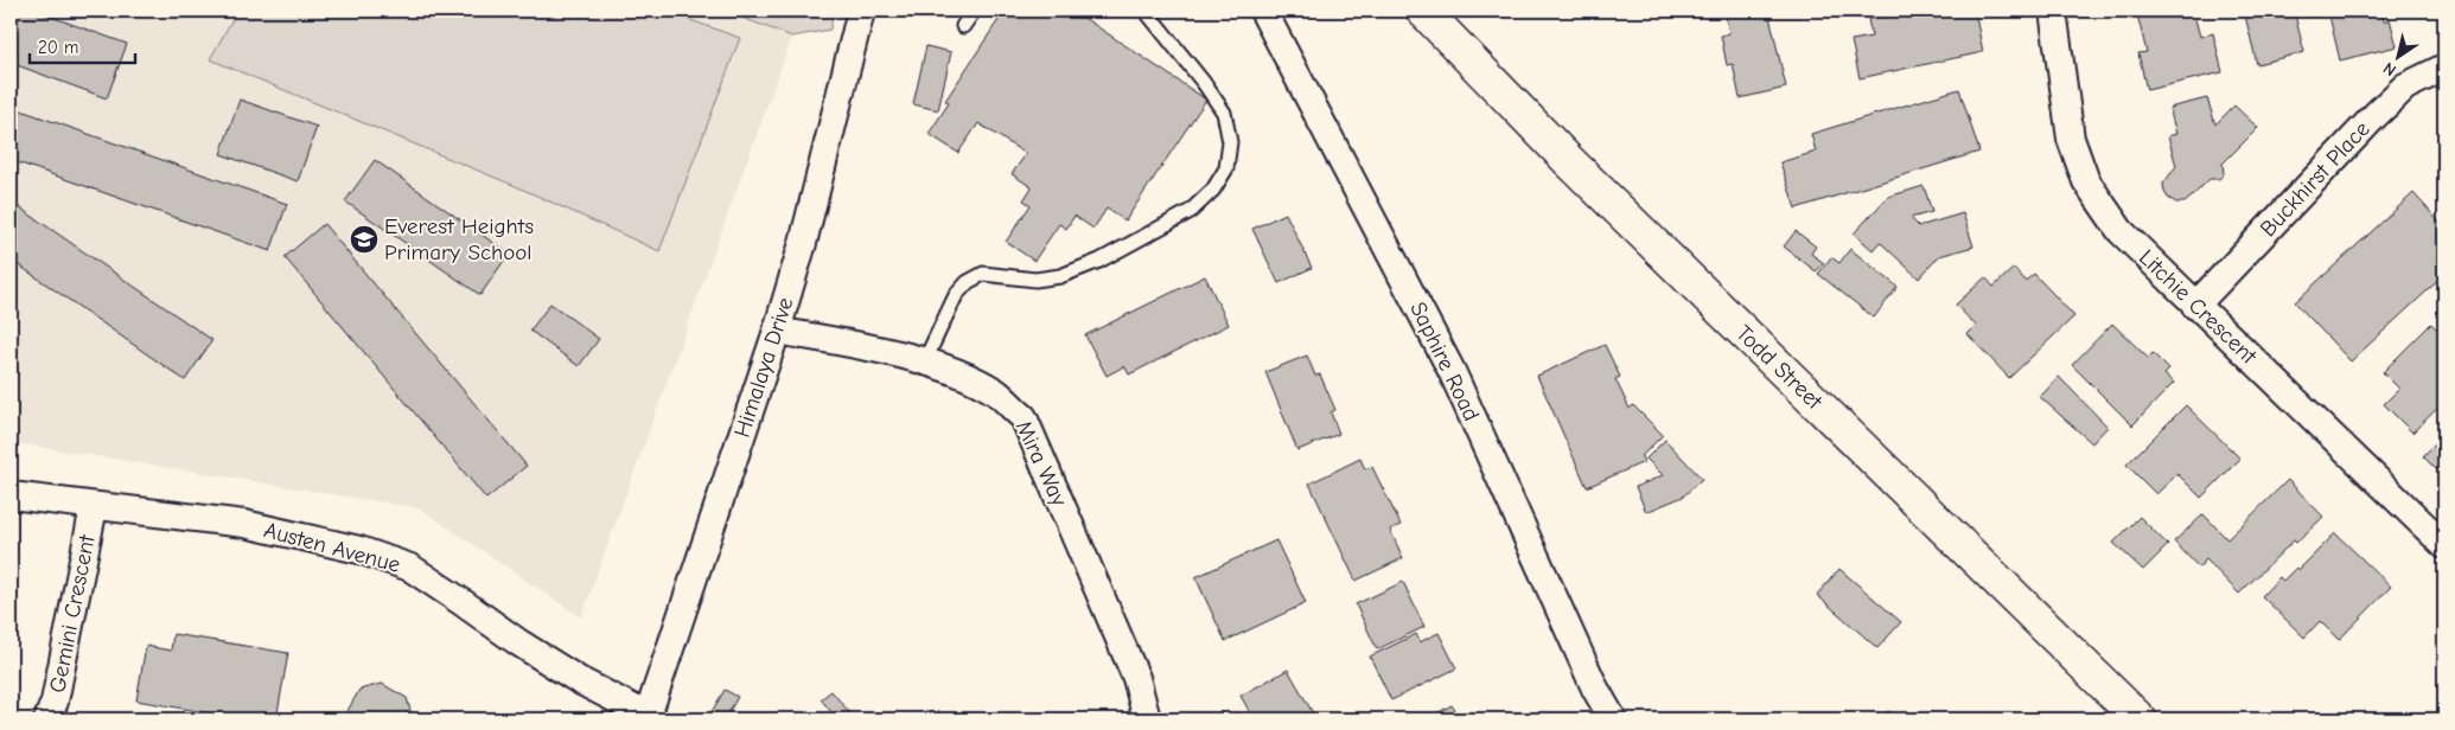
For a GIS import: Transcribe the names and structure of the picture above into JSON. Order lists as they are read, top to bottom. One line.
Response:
{"streets":{"street":["Buckhirst Place","Litchie Crescent","Saphire Road","Himalaya Drive","Todd Street","Mira Way","Austen Avenue","Gemini Crescent"]},"crossings":[["Buckhirst Place","Litchie Crescent"],["Himalaya Drive","Mira Way"],["Himalaya Drive","Austen Avenue"],["Austen Avenue","Gemini Crescent"]],"places":{"school or university":["Everest Heights Primary School"]},"scale_bar":"20 m","north":"bottom left"}
